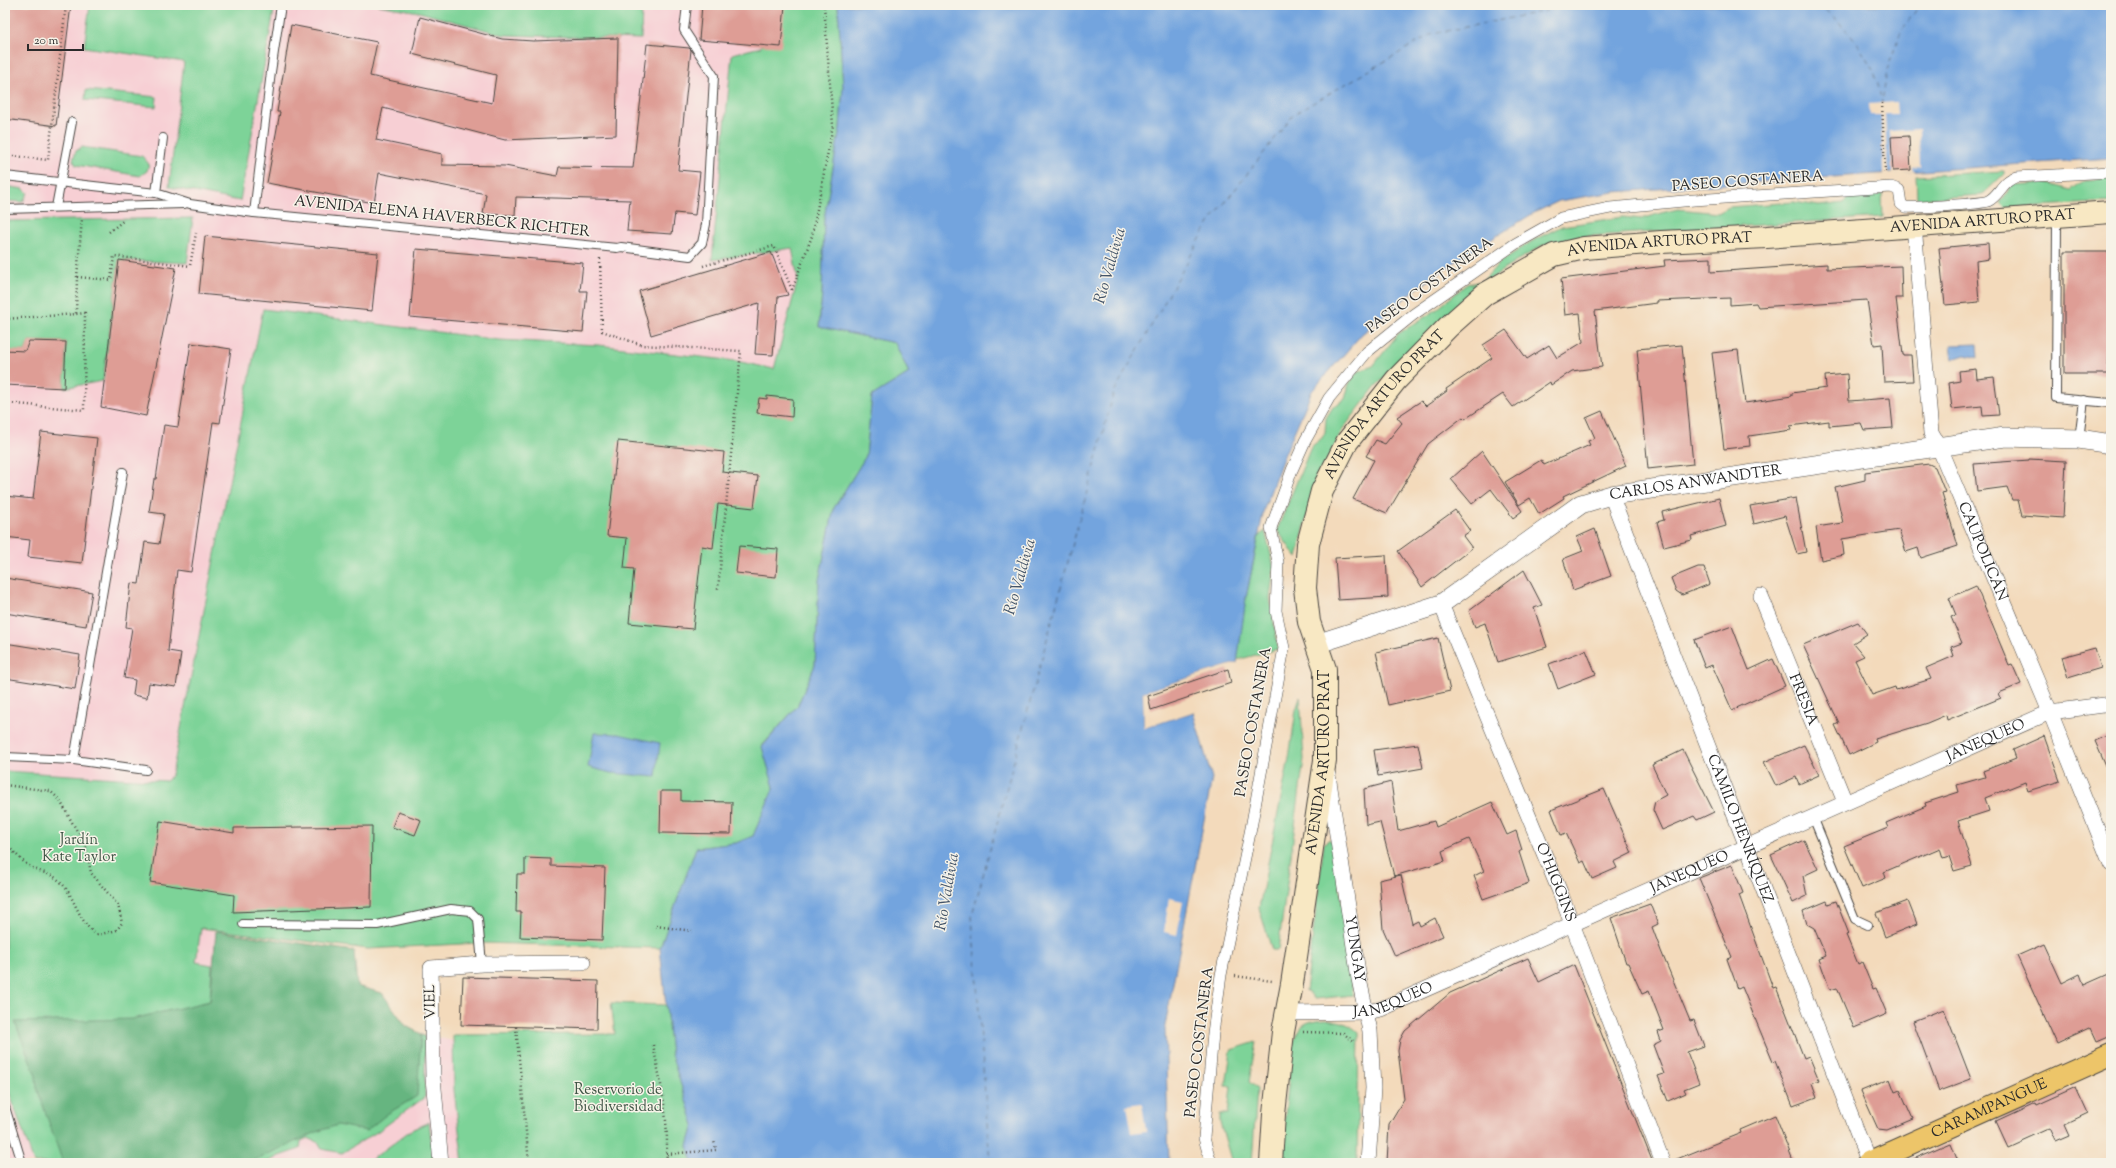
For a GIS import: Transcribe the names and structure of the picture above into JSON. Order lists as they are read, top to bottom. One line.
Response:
{"streets":{"main road":["AVENIDA ARTURO PRAT","CARAMPANGUE"],"street":["PASEO COSTANERA","CARLOS ANWANDTER","CAUPOLICÁN","FRESIA","JANEQUEO","CAMILO HENRÍQUEZ","O'HIGGINS","YUNGAY","VIEL"],"lane":["AVENIDA ELENA HAVERBECK RICHTER"]},"crossings":[["AVENIDA ARTURO PRAT","CARLOS ANWANDTER"],["AVENIDA ARTURO PRAT","CAUPOLICÁN"],["AVENIDA ARTURO PRAT","JANEQUEO"],["AVENIDA ARTURO PRAT","YUNGAY"],["CARLOS ANWANDTER","CAUPOLICÁN"],["CARLOS ANWANDTER","CAMILO HENRÍQUEZ"],["CARLOS ANWANDTER","O'HIGGINS"],["CAUPOLICÁN","JANEQUEO"],["FRESIA","JANEQUEO"],["JANEQUEO","CAMILO HENRÍQUEZ"],["JANEQUEO","O'HIGGINS"],["JANEQUEO","YUNGAY"],["CAMILO HENRÍQUEZ","CARAMPANGUE"]],"water":["Río Valdivia"],"parks":["Jardín Kate Taylor","Reservorio de Biodiversidad"],"scale_bar":"20 m"}
